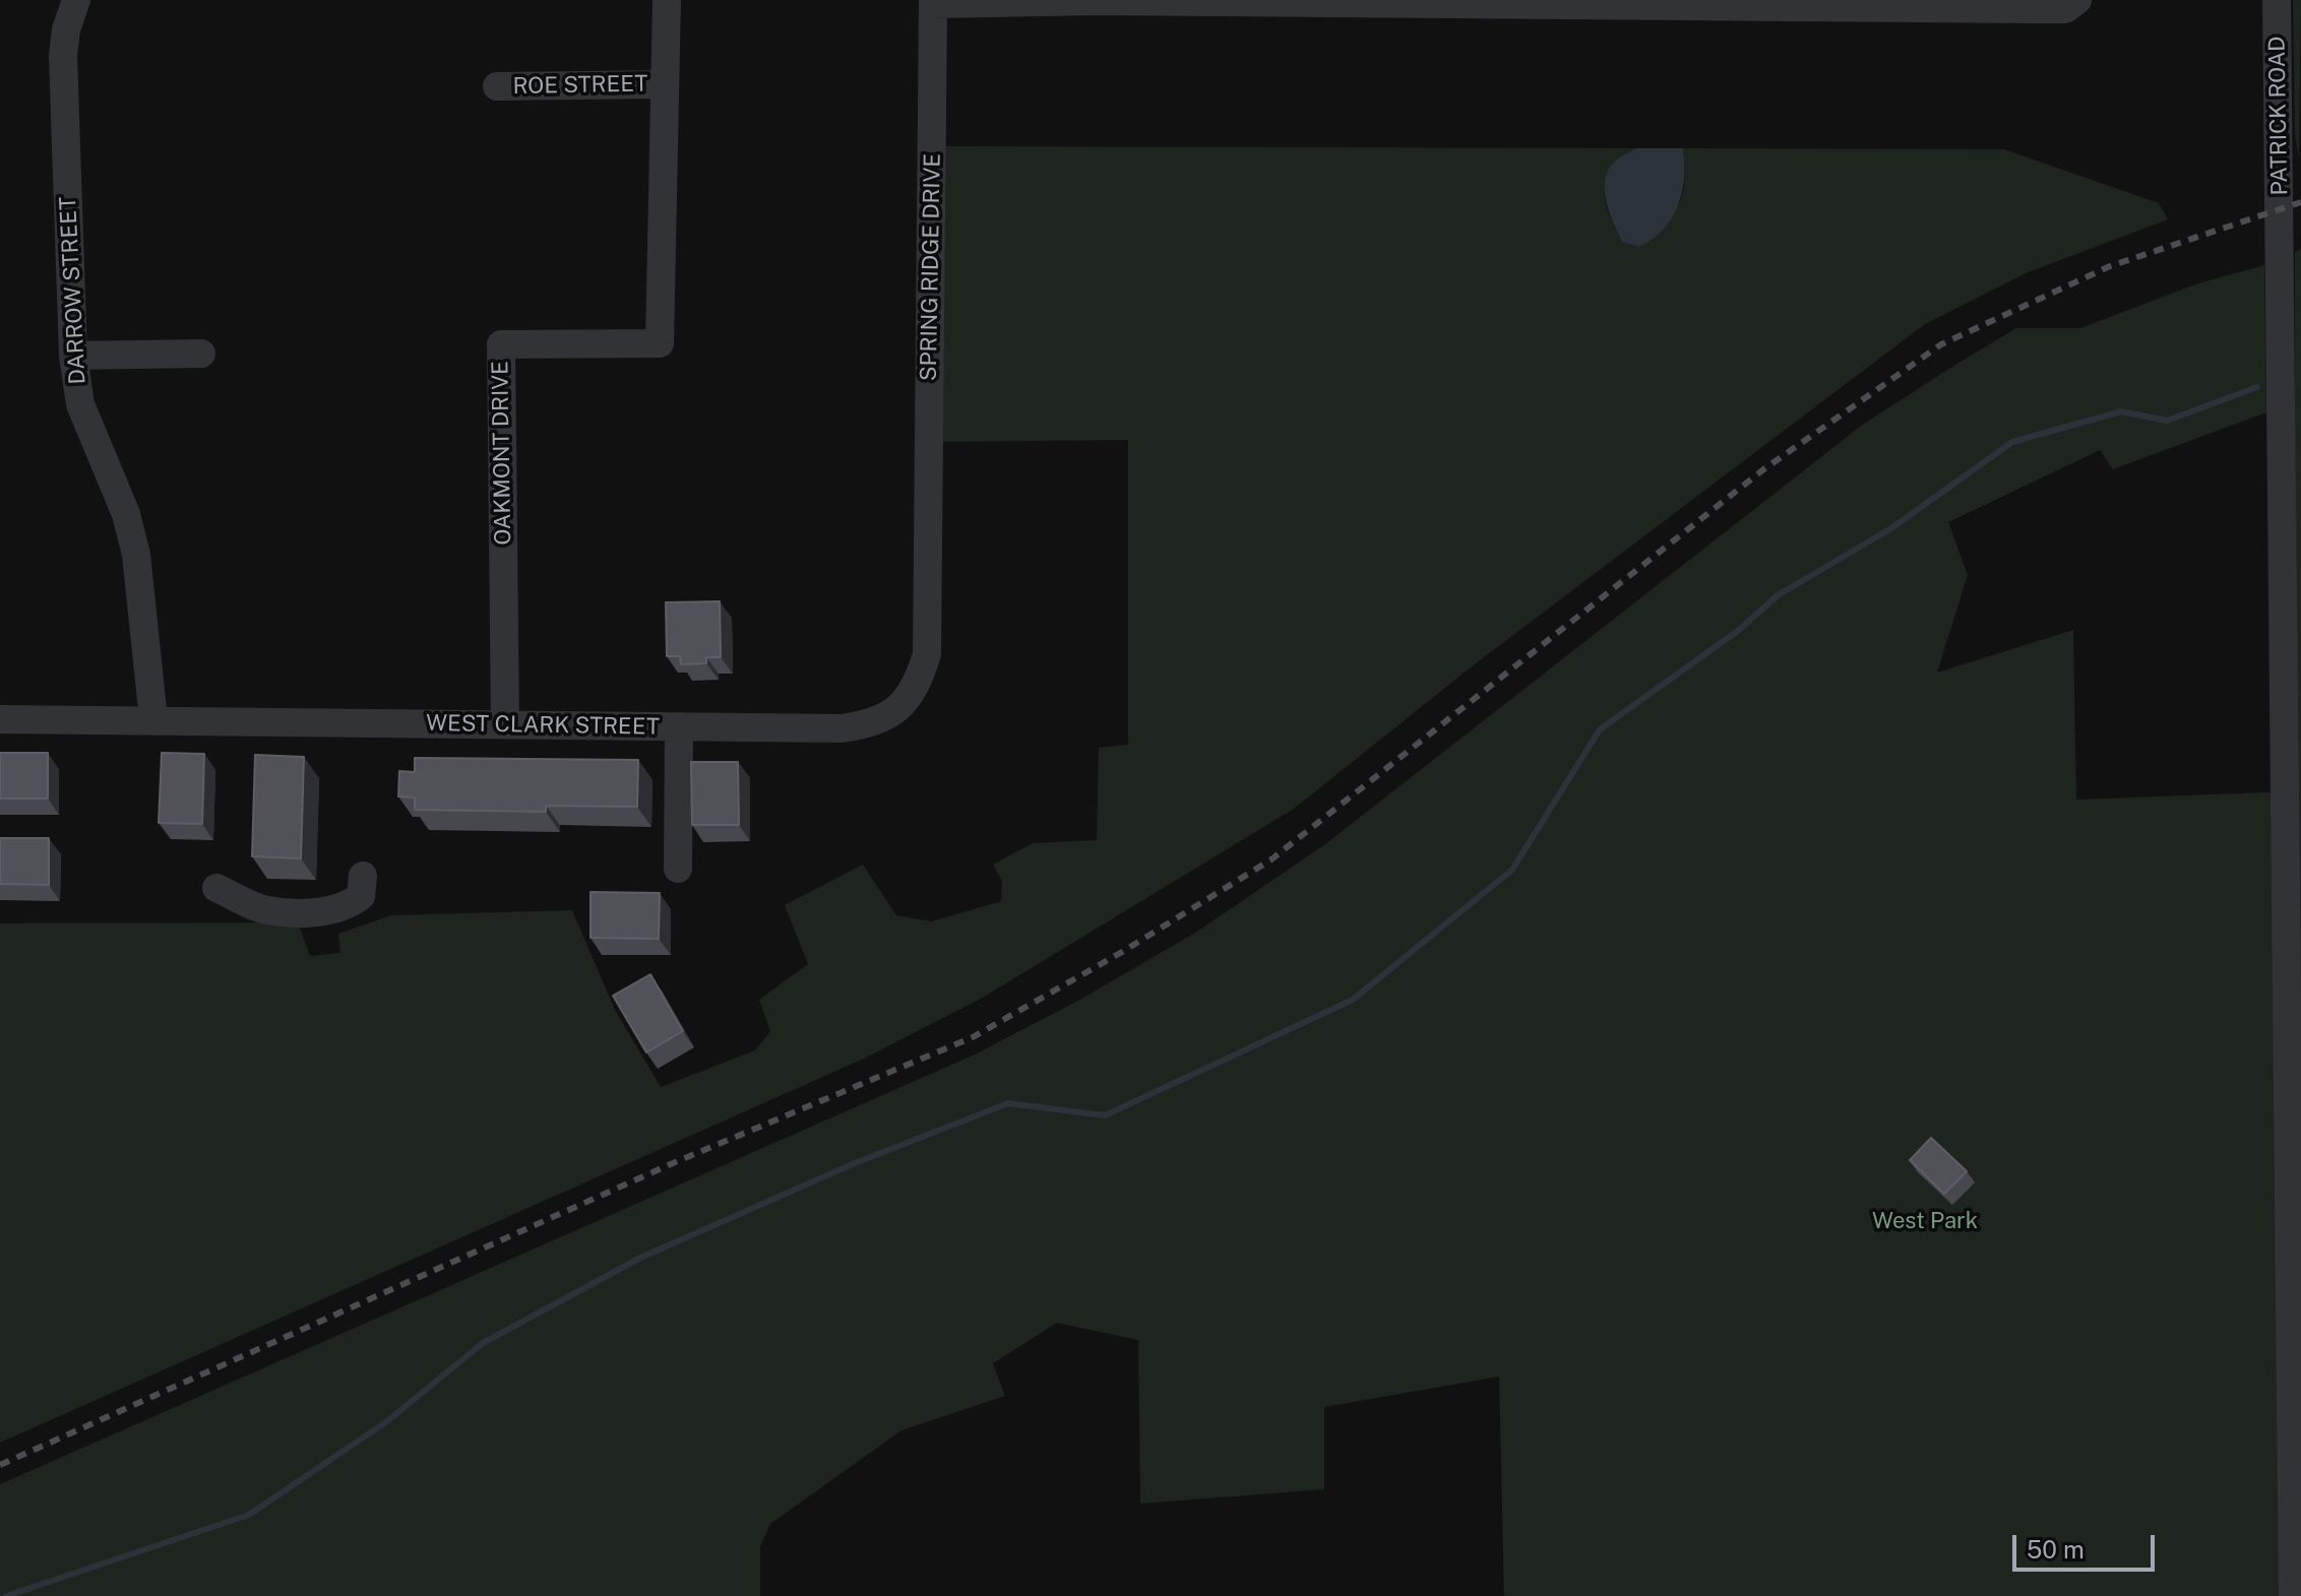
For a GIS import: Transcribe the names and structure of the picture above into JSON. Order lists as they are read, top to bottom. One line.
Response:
{"streets":{"street":["ROE STREET","PATRICK ROAD","SPRING RIDGE DRIVE","DARROW STREET","OAKMONT DRIVE","WEST CLARK STREET"]},"crossings":[["ROE STREET","OAKMONT DRIVE"],["SPRING RIDGE DRIVE","WEST CLARK STREET"],["DARROW STREET","WEST CLARK STREET"],["OAKMONT DRIVE","WEST CLARK STREET"]],"parks":["West Park"],"scale_bar":"50 m"}
